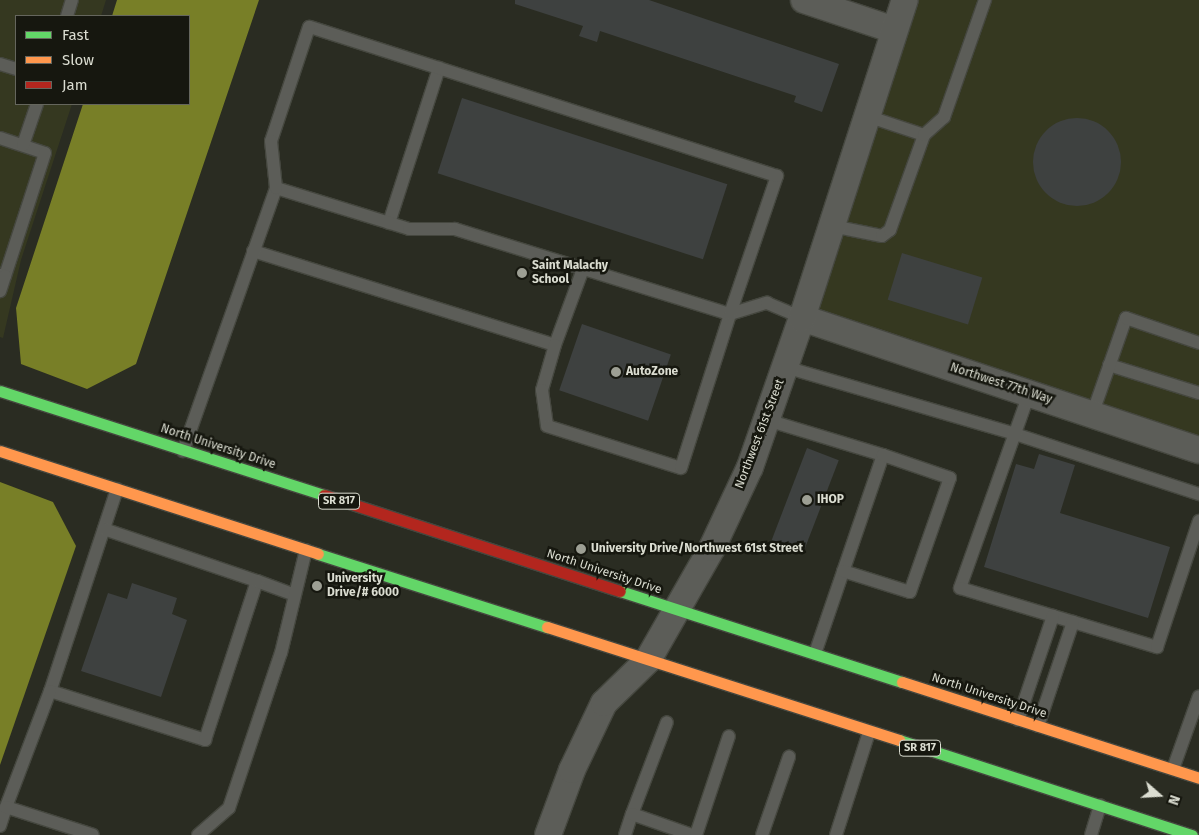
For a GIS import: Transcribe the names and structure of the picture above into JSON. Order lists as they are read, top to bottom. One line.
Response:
{"streets":{"main road":["North University Drive","SR 817"],"street":["Northwest 77th Way","Northwest 61st Street"]},"crossings":[["Northwest 77th Way","Northwest 61st Street"],["Northwest 61st Street","North University Drive"],["Northwest 61st Street","SR 817"]],"places":["Saint Malachy School","AutoZone","IHOP","University Drive/Northwest 61st Street","University Drive/# 6000"],"legend":["Fast","Slow","Jam"],"north":"right"}
